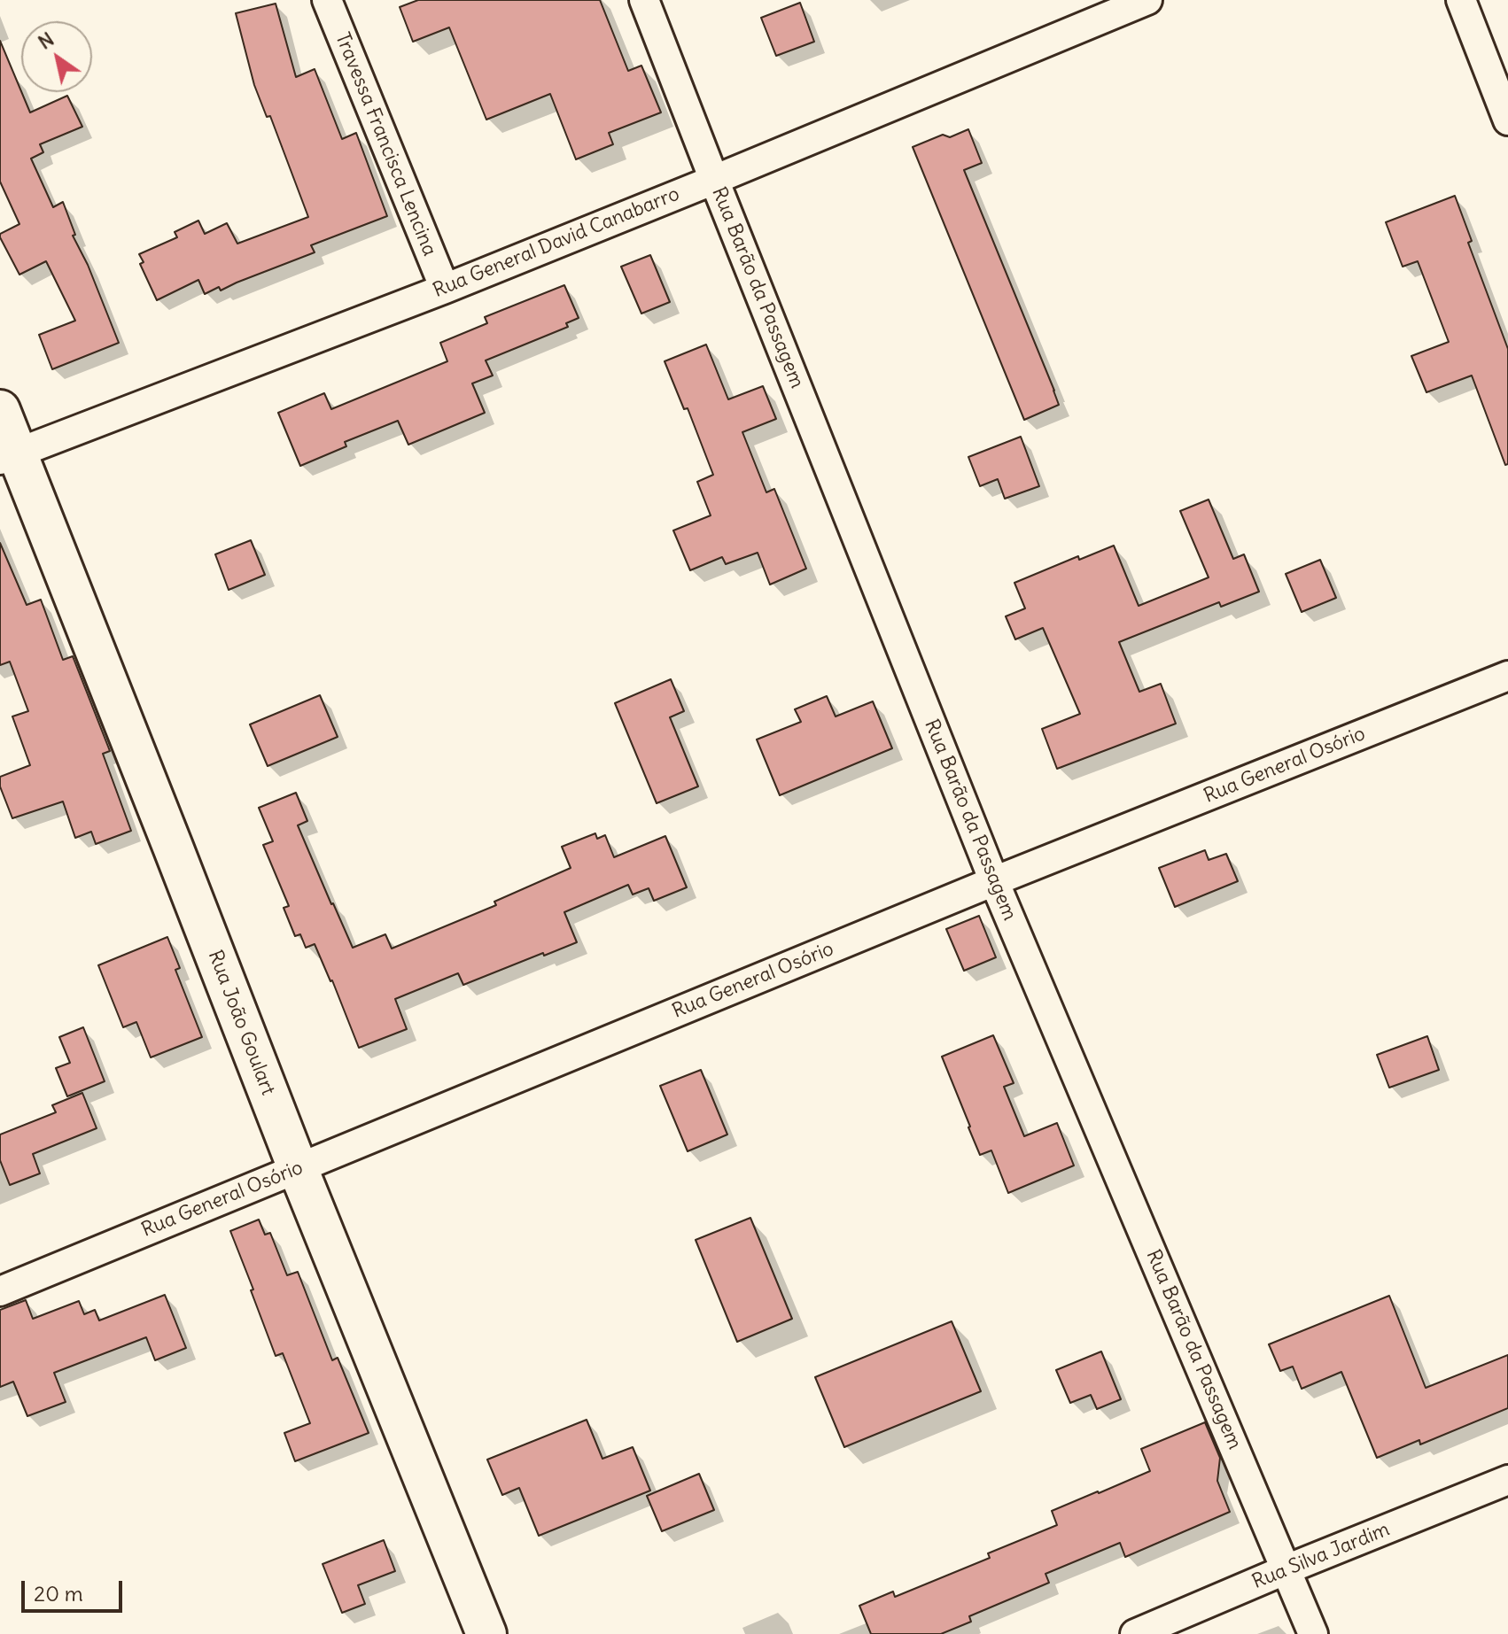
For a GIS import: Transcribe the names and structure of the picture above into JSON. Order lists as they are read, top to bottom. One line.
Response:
{"streets":{"street":["Travessa Francisca Lencina","Rua General David Canabarro","Rua Barão da Passagem","Rua General Osório","Rua João Goulart","Rua Silva Jardim"]},"crossings":[["Travessa Francisca Lencina","Rua General David Canabarro"],["Rua General David Canabarro","Rua Barão da Passagem"],["Rua General David Canabarro","Rua João Goulart"],["Rua Barão da Passagem","Rua General Osório"],["Rua Barão da Passagem","Rua Silva Jardim"],["Rua General Osório","Rua João Goulart"]],"scale_bar":"20 m","north":"top left"}
